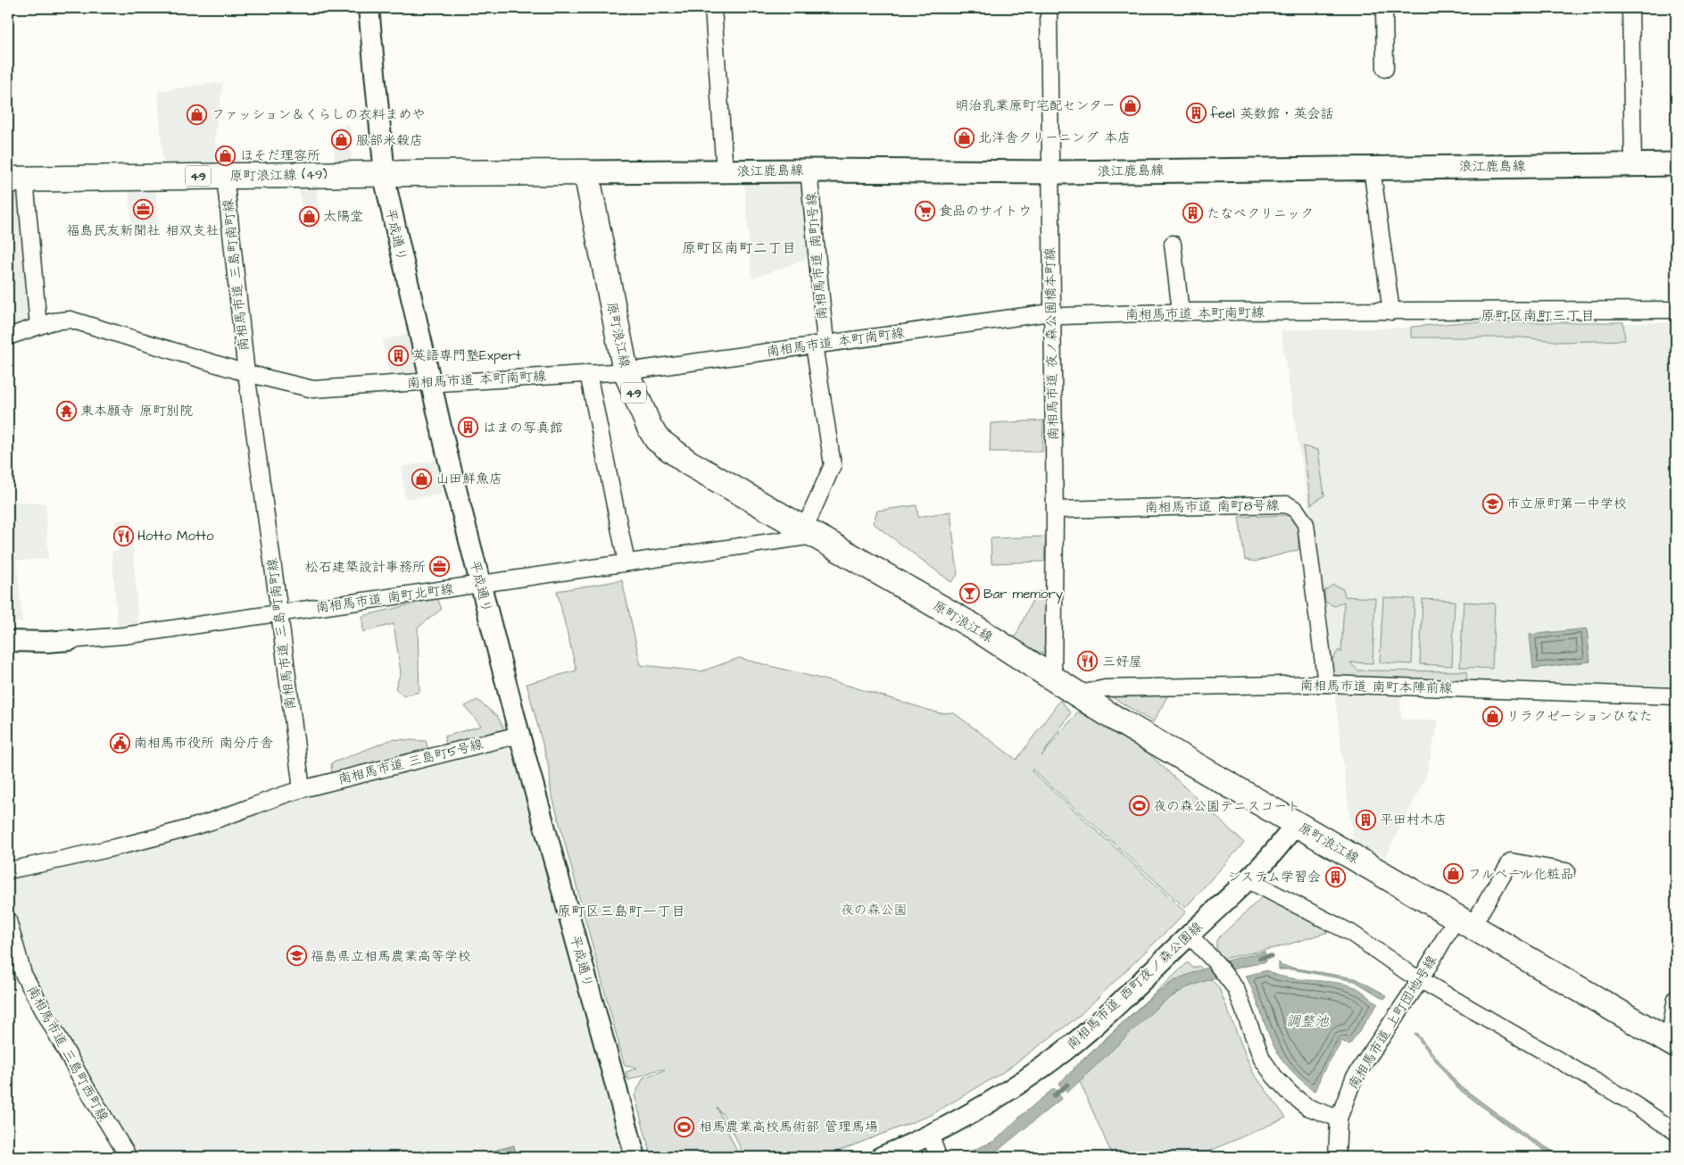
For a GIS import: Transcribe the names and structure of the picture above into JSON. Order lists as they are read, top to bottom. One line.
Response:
{"streets":{"main road":["浪江鹿島線","原町浪江線 (49)","49","原町浪江線"],"street":["平成通り","南相馬市道 南町1号線","南相馬市道 三島町南町線","南相馬市道 本町南町線","南相馬市道 夜ノ森公園橋本町線","南相馬市道 南町8号線","南相馬市道 南町北町線","南相馬市道 南町本陣前線","南相馬市道 三島町5号線","南相馬市道 西町夜ノ森公園線","南相馬市道 上町団地1号線","南相馬市道 三島町西町線"]},"crossings":[["浪江鹿島線","49"],["浪江鹿島線","南相馬市道 南町1号線"],["浪江鹿島線","原町浪江線"],["浪江鹿島線","南相馬市道 夜ノ森公園橋本町線"],["原町浪江線 (49)","49"],["原町浪江線 (49)","平成通り"],["原町浪江線 (49)","南相馬市道 三島町南町線"],["49","平成通り"],["49","原町浪江線"],["平成通り","南相馬市道 本町南町線"],["平成通り","南相馬市道 南町北町線"],["平成通り","南相馬市道 三島町5号線"],["南相馬市道 南町1号線","南相馬市道 本町南町線"],["南相馬市道 南町1号線","原町浪江線"],["南相馬市道 南町1号線","南相馬市道 南町北町線"],["南相馬市道 三島町南町線","南相馬市道 本町南町線"],["南相馬市道 三島町南町線","南相馬市道 南町北町線"],["南相馬市道 三島町南町線","南相馬市道 三島町5号線"],["南相馬市道 本町南町線","原町浪江線"],["南相馬市道 本町南町線","南相馬市道 夜ノ森公園橋本町線"],["原町浪江線","南相馬市道 夜ノ森公園橋本町線"],["原町浪江線","南相馬市道 南町北町線"],["原町浪江線","南相馬市道 南町本陣前線"],["原町浪江線","南相馬市道 西町夜ノ森公園線"],["原町浪江線","南相馬市道 上町団地1号線"],["南相馬市道 夜ノ森公園橋本町線","南相馬市道 南町8号線"],["南相馬市道 南町8号線","南相馬市道 南町本陣前線"]],"districts":["原町区南町二丁目","原町区南町三丁目","原町区三島町一丁目"],"water":["調整池"],"parks":["夜の森公園"],"places":{"shop":["明治乳業原町宅配センター","ファッション＆くらしの衣料まめや","北洋舎クリーニング 本店","服部米穀店","ほそだ理容所","太陽堂","山田鮮魚店","リラクゼーションひなた","フルベール化粧品"],"building":["feel 英数館・英会話","たなべクリニック","英語専門塾Expert","はまの写真館","平田村木店","システム学習会"],"office":["福島民友新聞社 相双支社","松石建築設計事務所"],"supermarket":["食品のサイトウ"],"temple":["東本願寺 原町別院"],"school or university":["市立原町第一中学校","福島県立相馬農業高等学校"],"restaurant":["Hotto Motto","三好屋"],"bar":["Bar memory"],"public building":["南相馬市役所 南分庁舎"],"sports":["夜の森公園テニスコート","相馬農業高校馬術部 管理馬場"]}}
